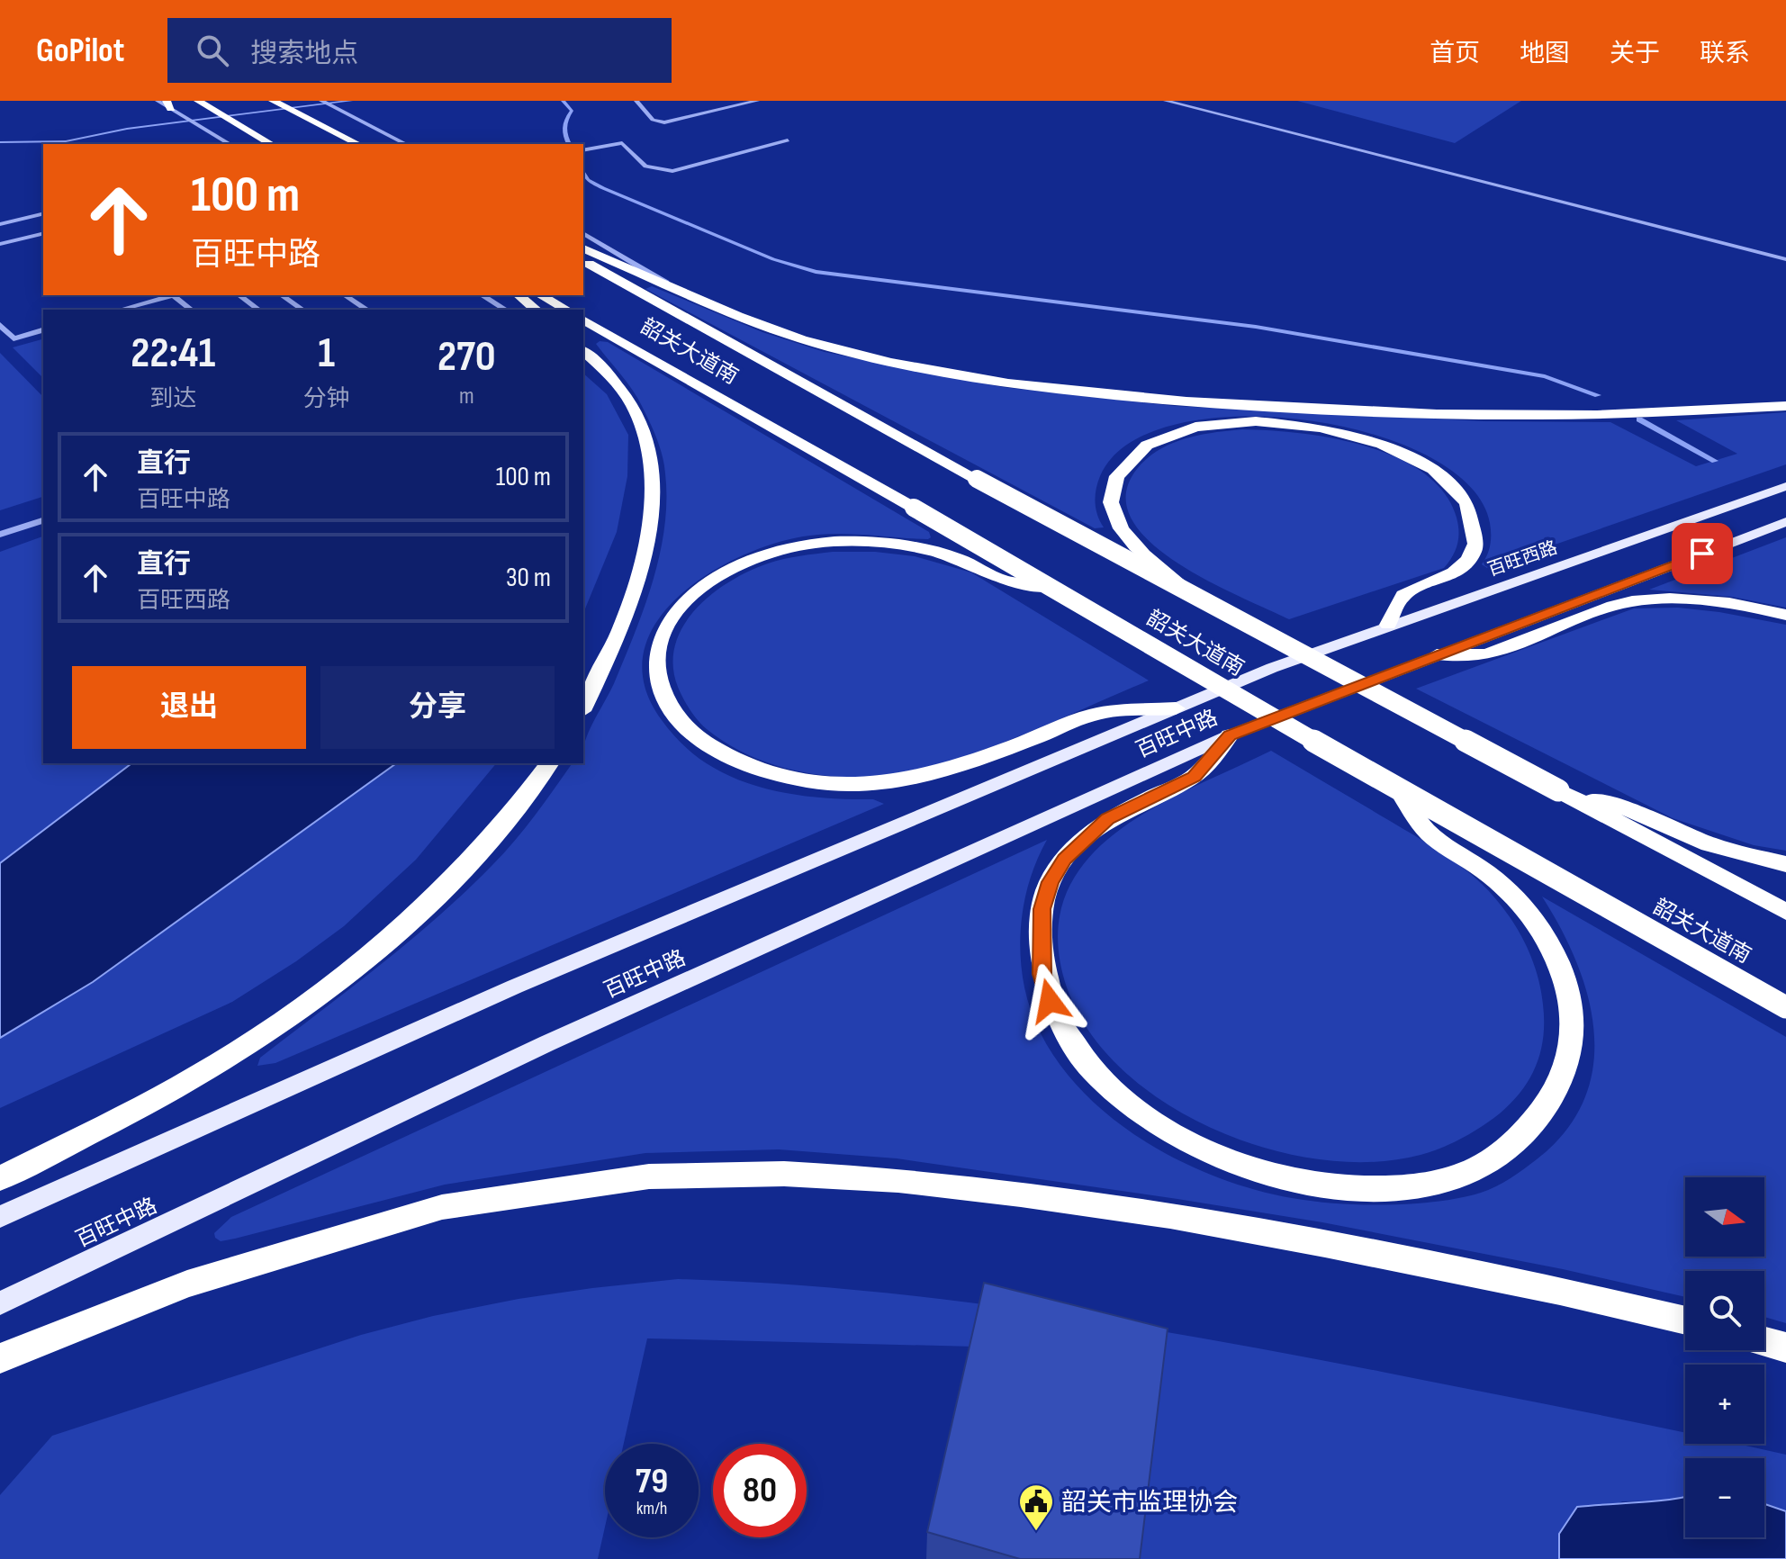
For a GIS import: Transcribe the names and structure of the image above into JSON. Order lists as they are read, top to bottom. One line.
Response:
{"streets":{"highway":["韶关大道南"],"main road":["百旺西路","百旺中路"]},"crossings":[["百旺西路","百旺中路"]],"places":{"public building":["韶关市监理协会"]},"north":"right","page":{"header":"GoPilot","search":"搜索地点","nav":["首页","地图","关于","联系"],"turn":["100 m","百旺中路"],"eta":["22:41","到达","1","分钟","270","m"],"list":[{"name":"直行","note":"百旺中路","value":"100 m"},{"name":"直行","note":"百旺西路","value":"30 m"}],"buttons":["退出","分享"],"map_buttons":["+","−"],"speed":"79 km/h","limit":"80"}}
